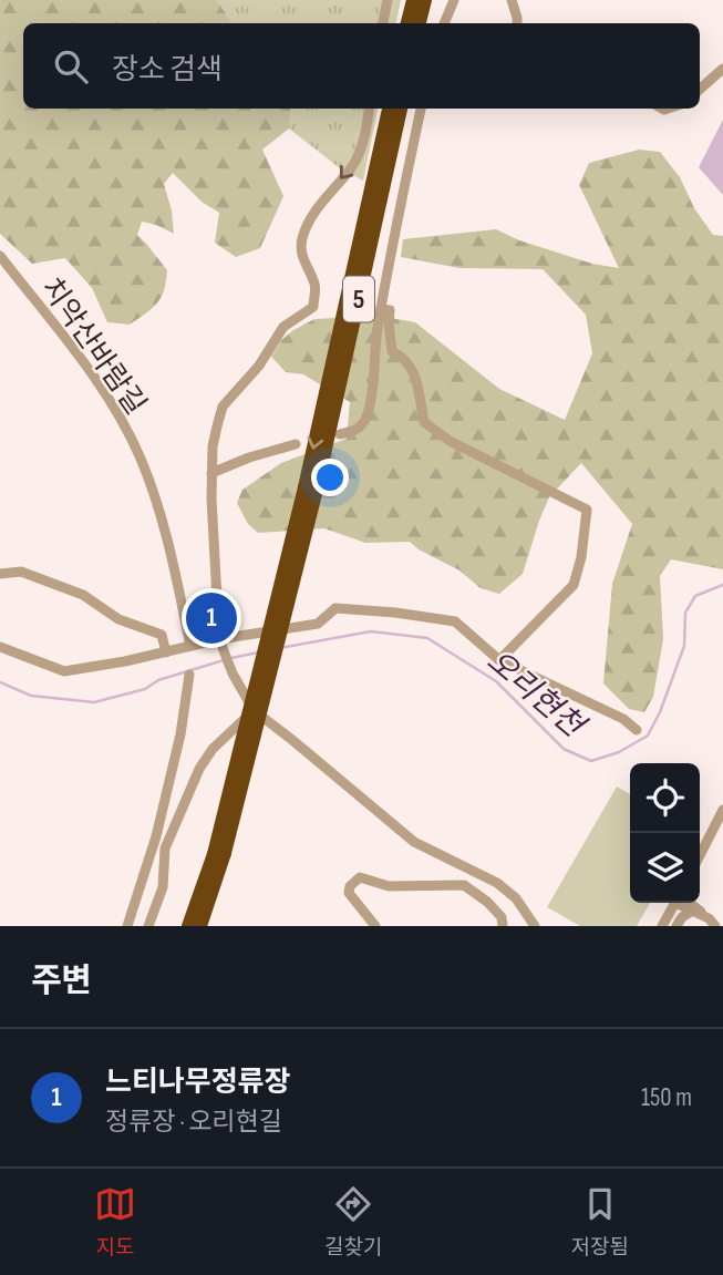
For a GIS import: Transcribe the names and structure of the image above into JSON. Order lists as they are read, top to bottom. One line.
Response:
{"streets":{"highway":["5"],"street":["치악산바람길"]},"water":["오리현천"],"page":{"search":"장소 검색","pins":"1","heading":"주변","list":[{"mark":"1","name":"느티나무정류장","note":"정류장 · 오리현길","value":"150 m"}],"nav":["지도","길찾기","저장됨"]}}
